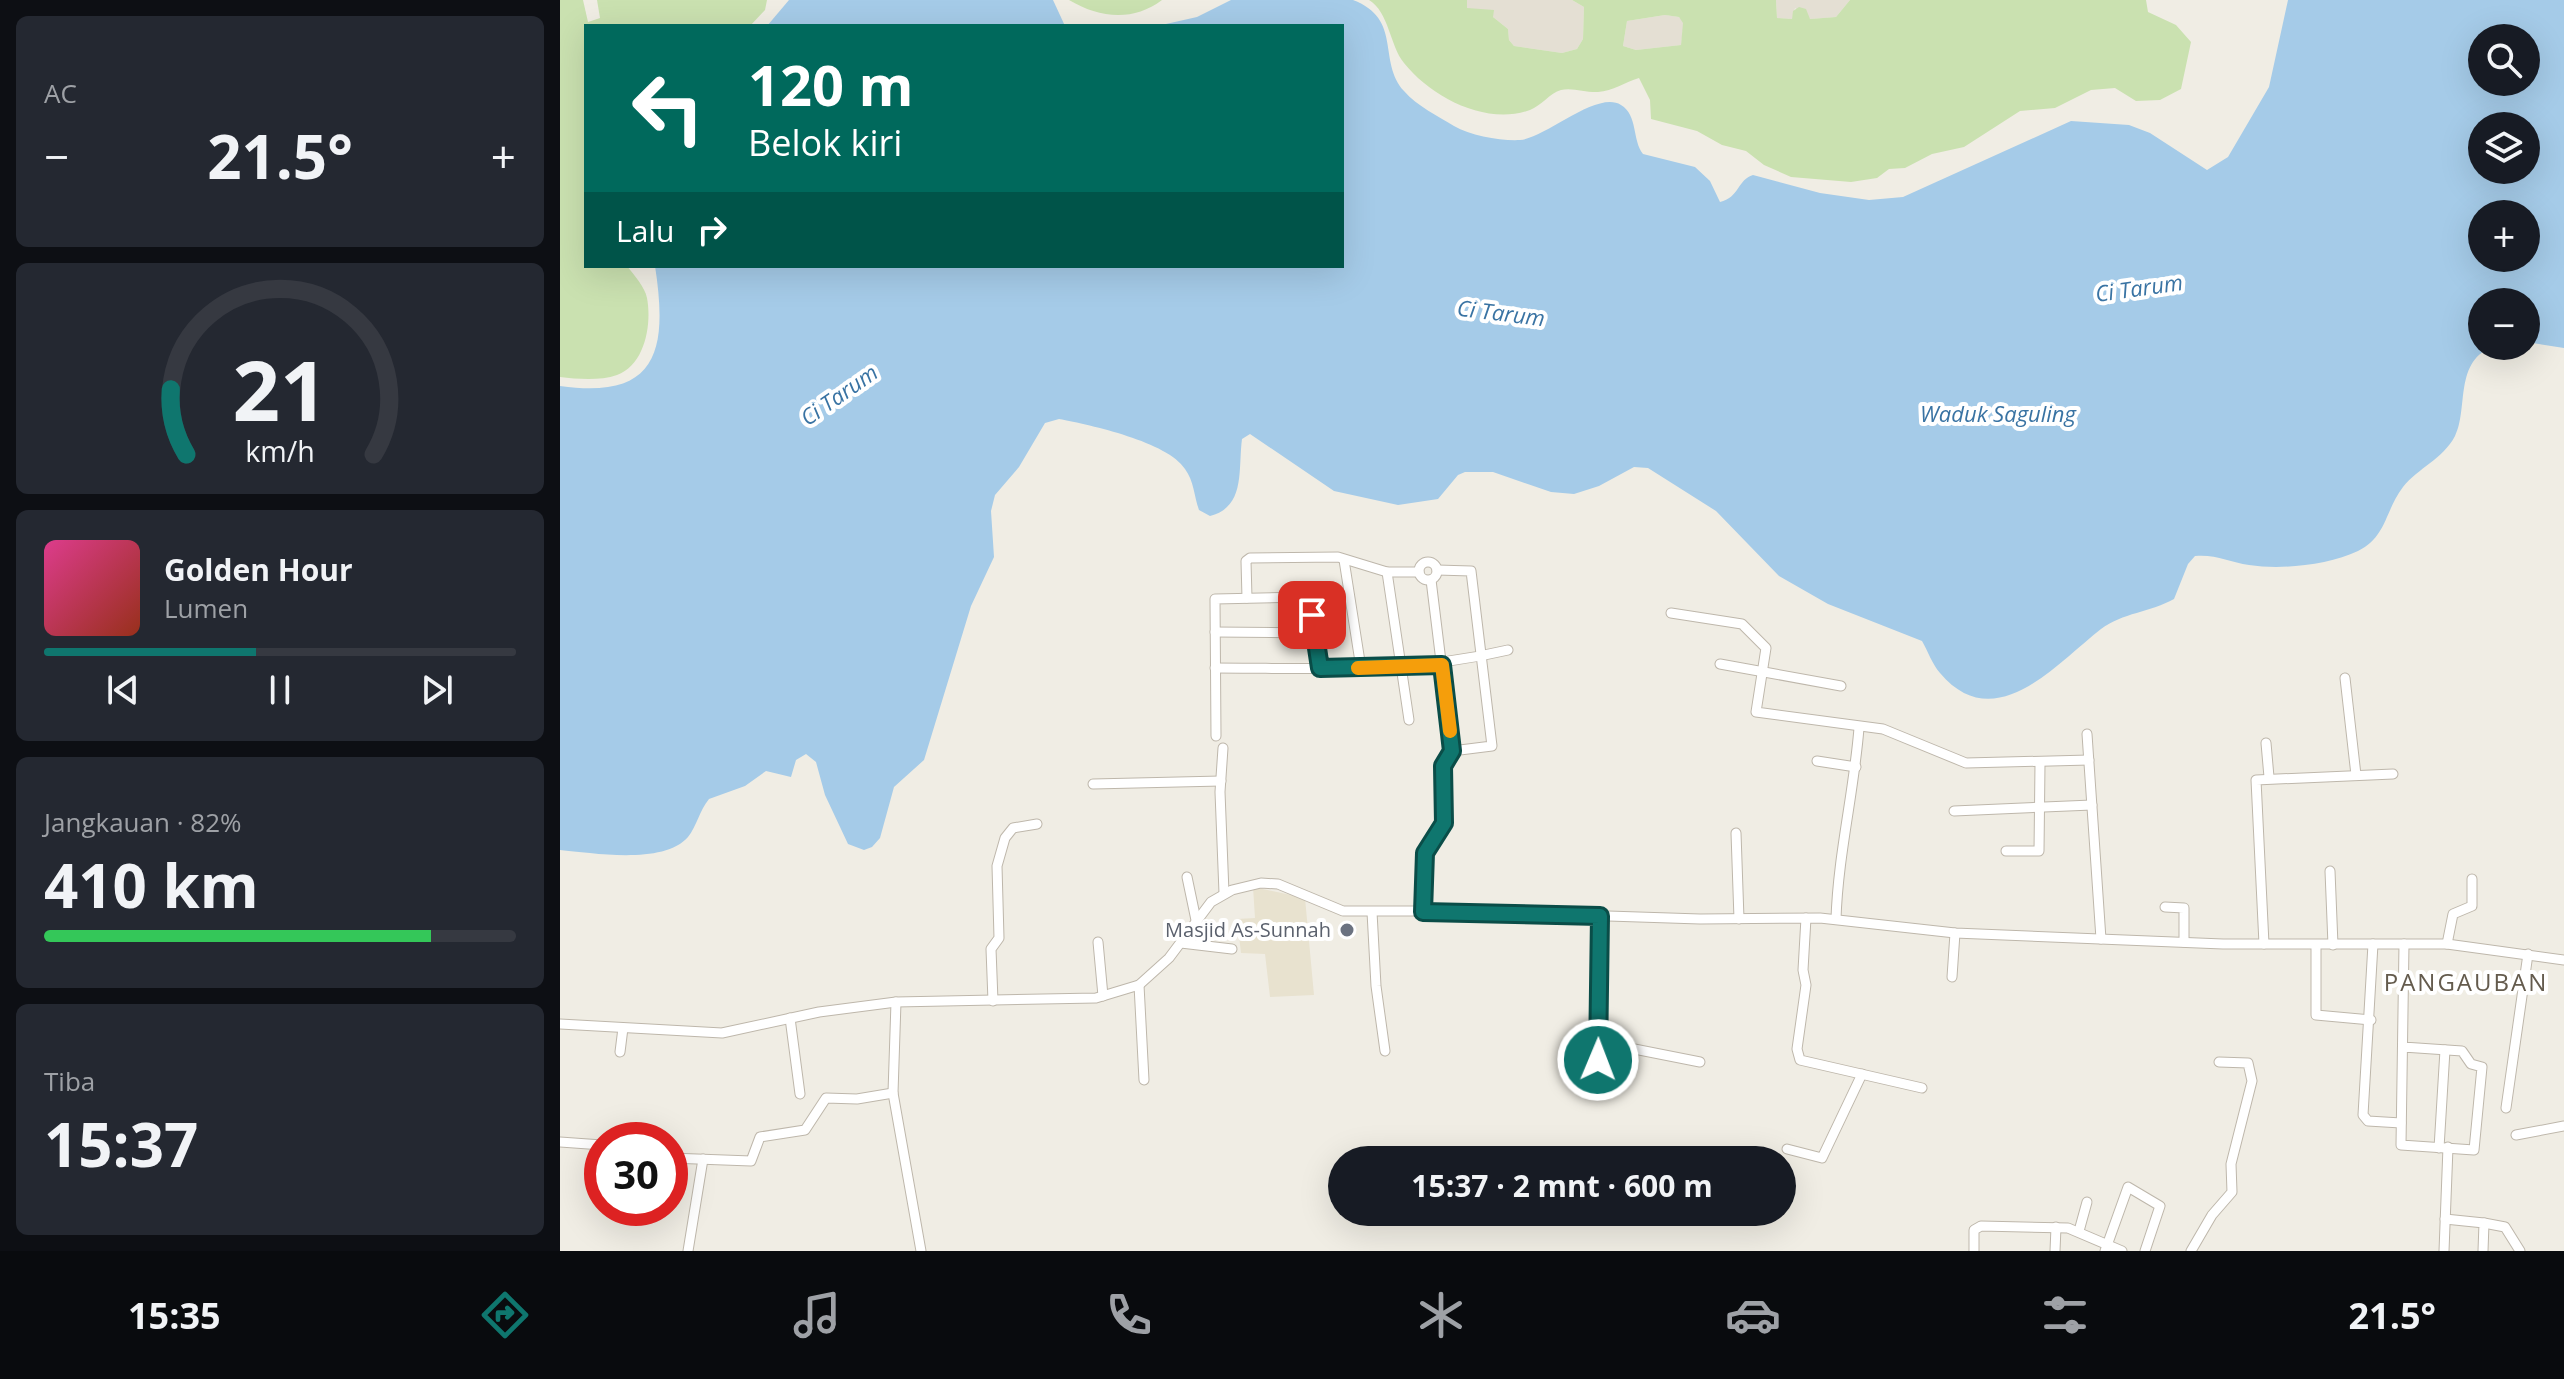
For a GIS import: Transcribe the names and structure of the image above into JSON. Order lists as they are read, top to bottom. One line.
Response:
{"districts":["PANGAUBAN"],"water":["Ci Tarum","Waduk Saguling"],"places":["Masjid As-Sunnah"],"page":{"tile":["AC",["Jangkauan · 82%","410 km"],["Tiba","15:37"]],"map_buttons":["+","−"],"turn":["120 m","Belok kiri"],"heat":["−","21.5°","+"],"then":"Lalu","song":["Golden Hour","Lumen"],"limit":"30","trip":"15:37 · 2 mnt · 600 m","tabs":["15:35","21.5°"],"gauge":["21","km/h"]}}
